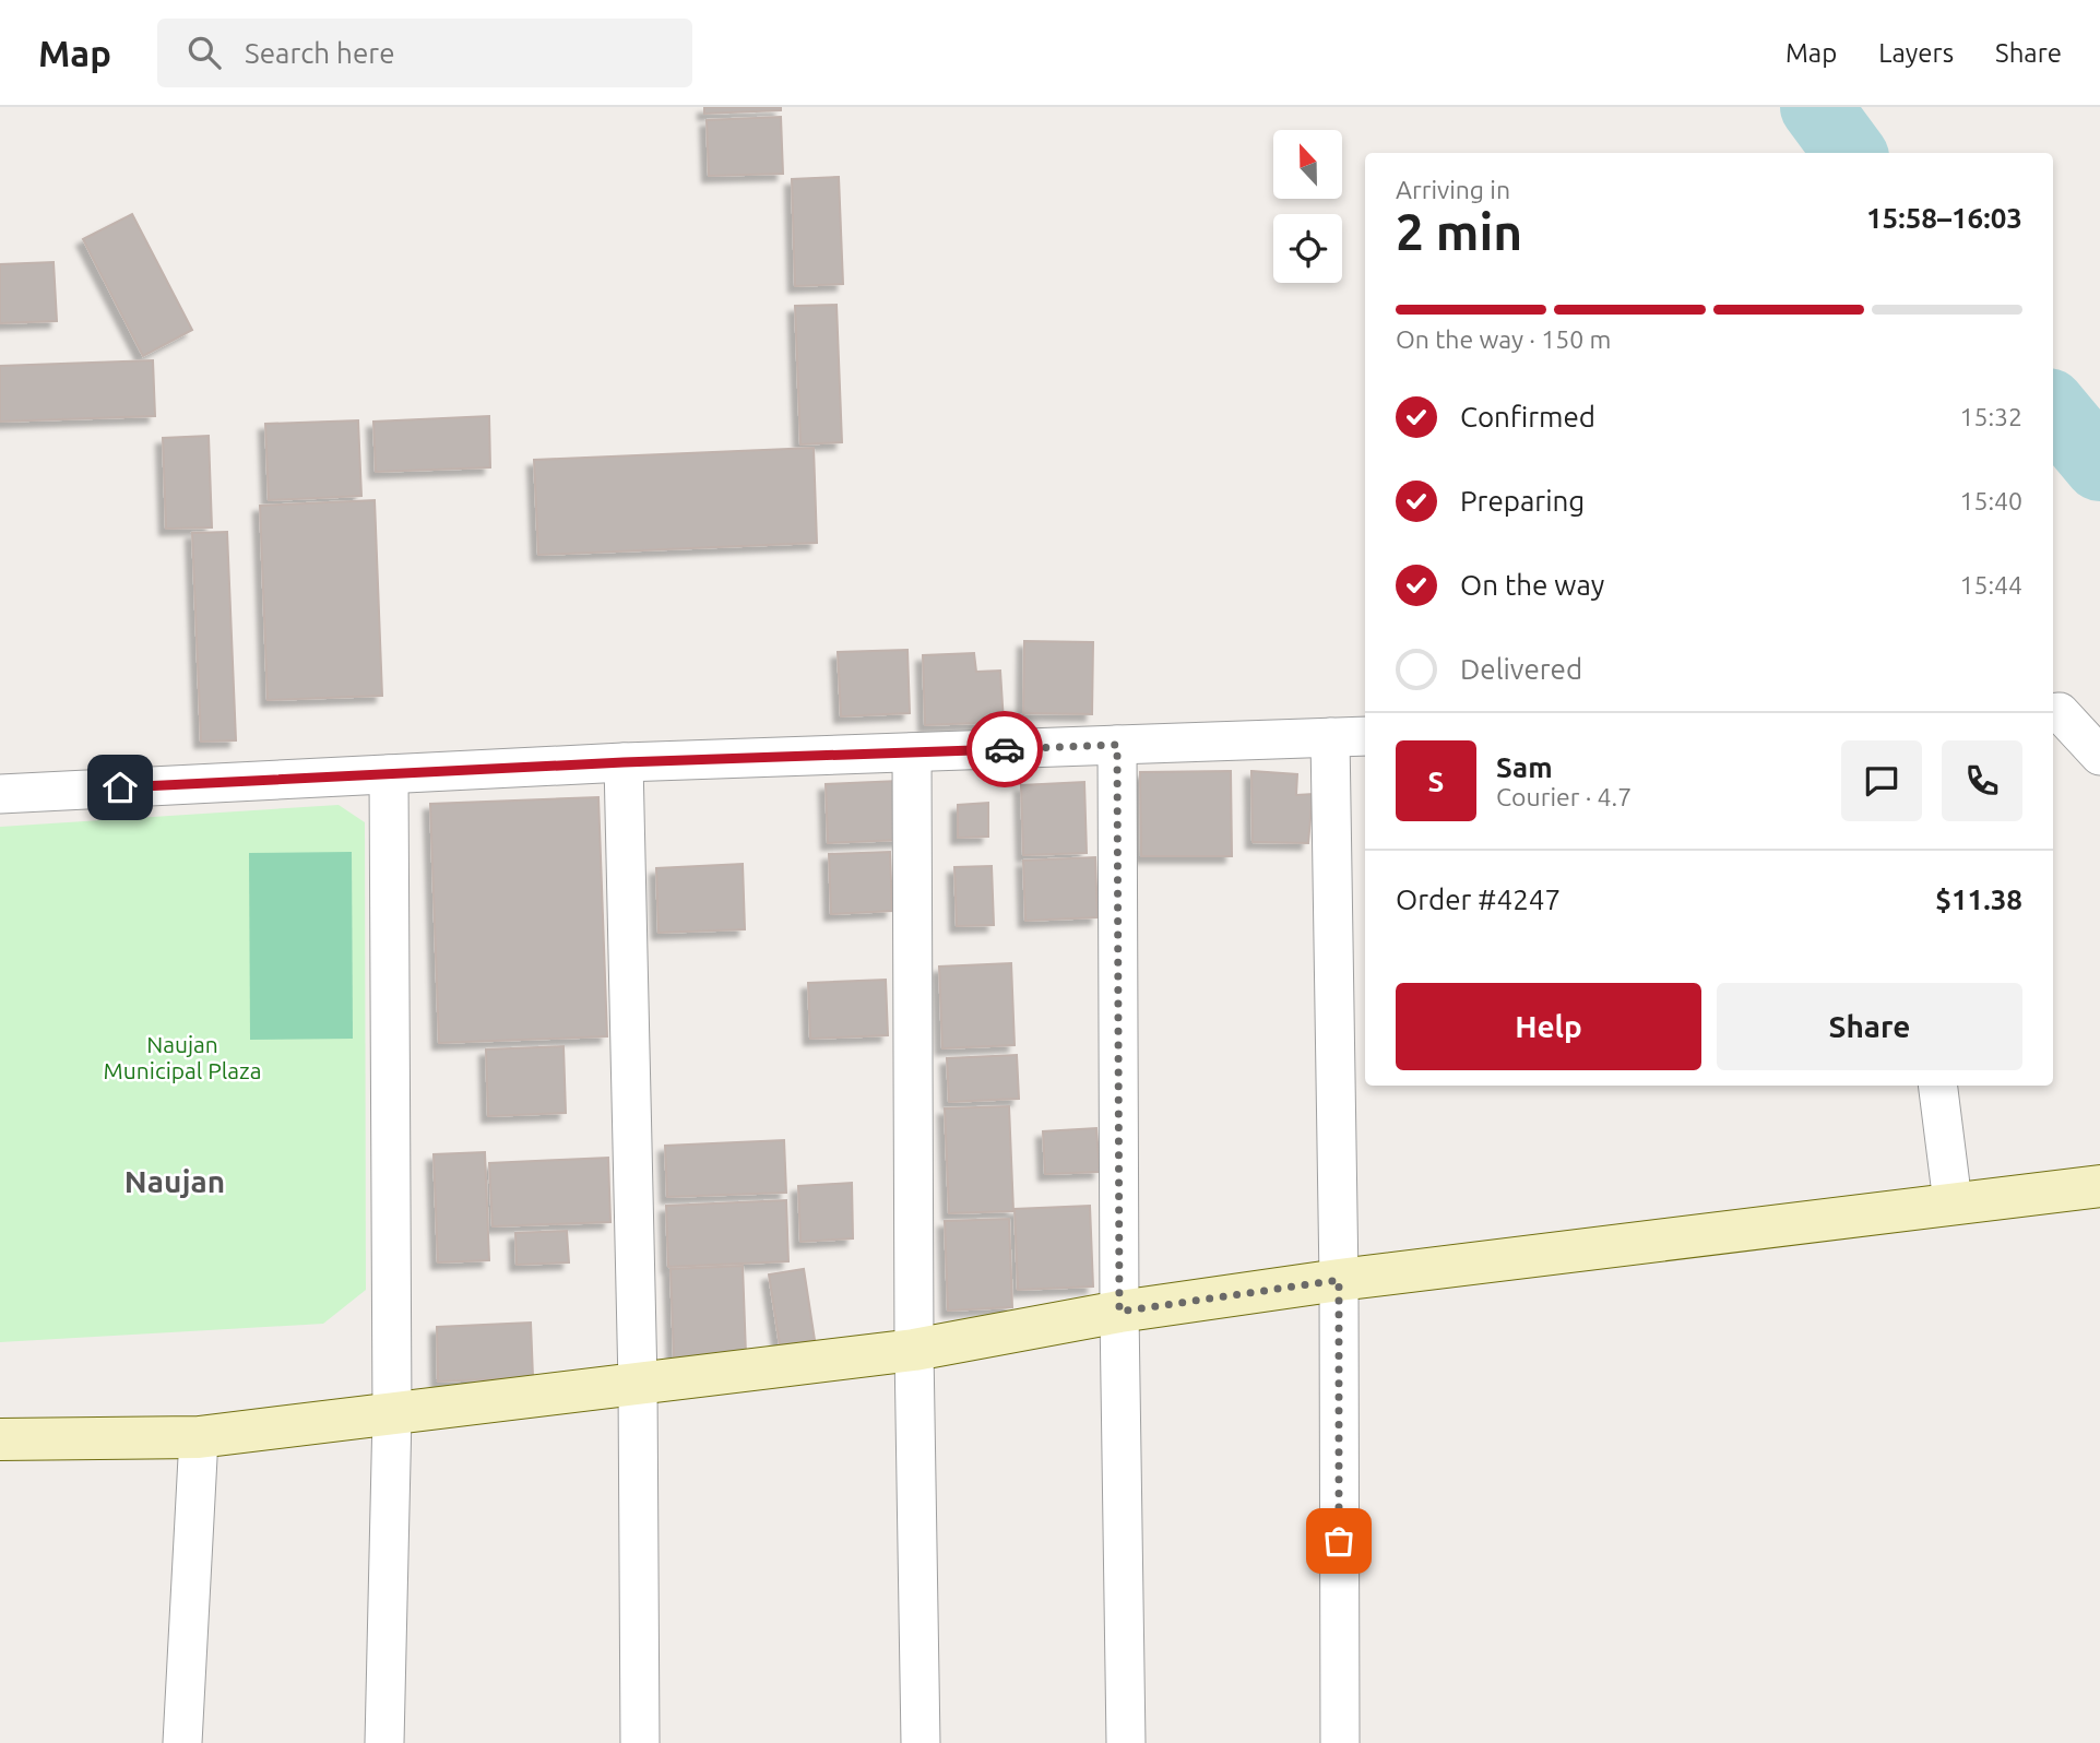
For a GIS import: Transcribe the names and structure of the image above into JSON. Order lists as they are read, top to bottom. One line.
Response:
{"districts":["Naujan"],"parks":["Naujan Municipal Plaza"],"north":"top","page":{"header":"Map","search":"Search here","nav":["Map","Layers","Share"],"heading":["2 min","Arriving in","15:58–16:03"],"panel":["Sam","Courier · 4.7","Order #4247","$11.38"],"bar":"On the way · 150 m","list":[["Confirmed","15:32"],["Preparing","15:40"],["On the way","15:44"],"Delivered"],"round":"S","buttons":["Help","Share"]}}
